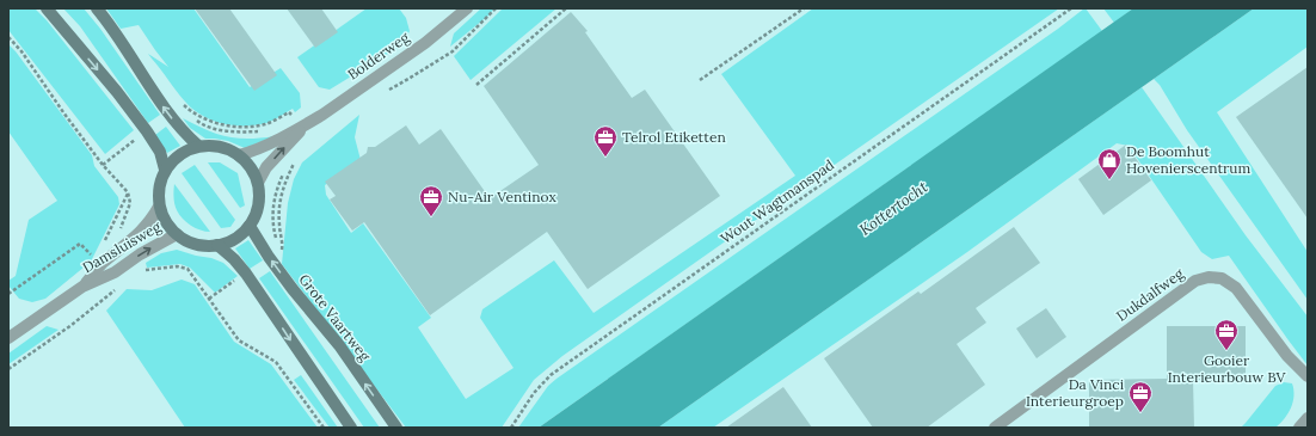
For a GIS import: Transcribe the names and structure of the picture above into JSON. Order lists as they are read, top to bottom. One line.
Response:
{"streets":{"main road":["Grote Vaartweg"],"street":["Bolderweg","Damsluisweg","Dukdalfweg"],"path":["Wout Wagtmanspad"]},"crossings":[["Bolderweg","Damsluisweg"],["Bolderweg","Grote Vaartweg"],["Damsluisweg","Grote Vaartweg"]],"water":["Kottertocht"],"places":{"office":["Telrol Etiketten","Nu-Air Ventinox","Gooier Interieurbouw BV","Da Vinci Interieurgroep"],"shop":["De Boomhut Hovenierscentrum"]}}
